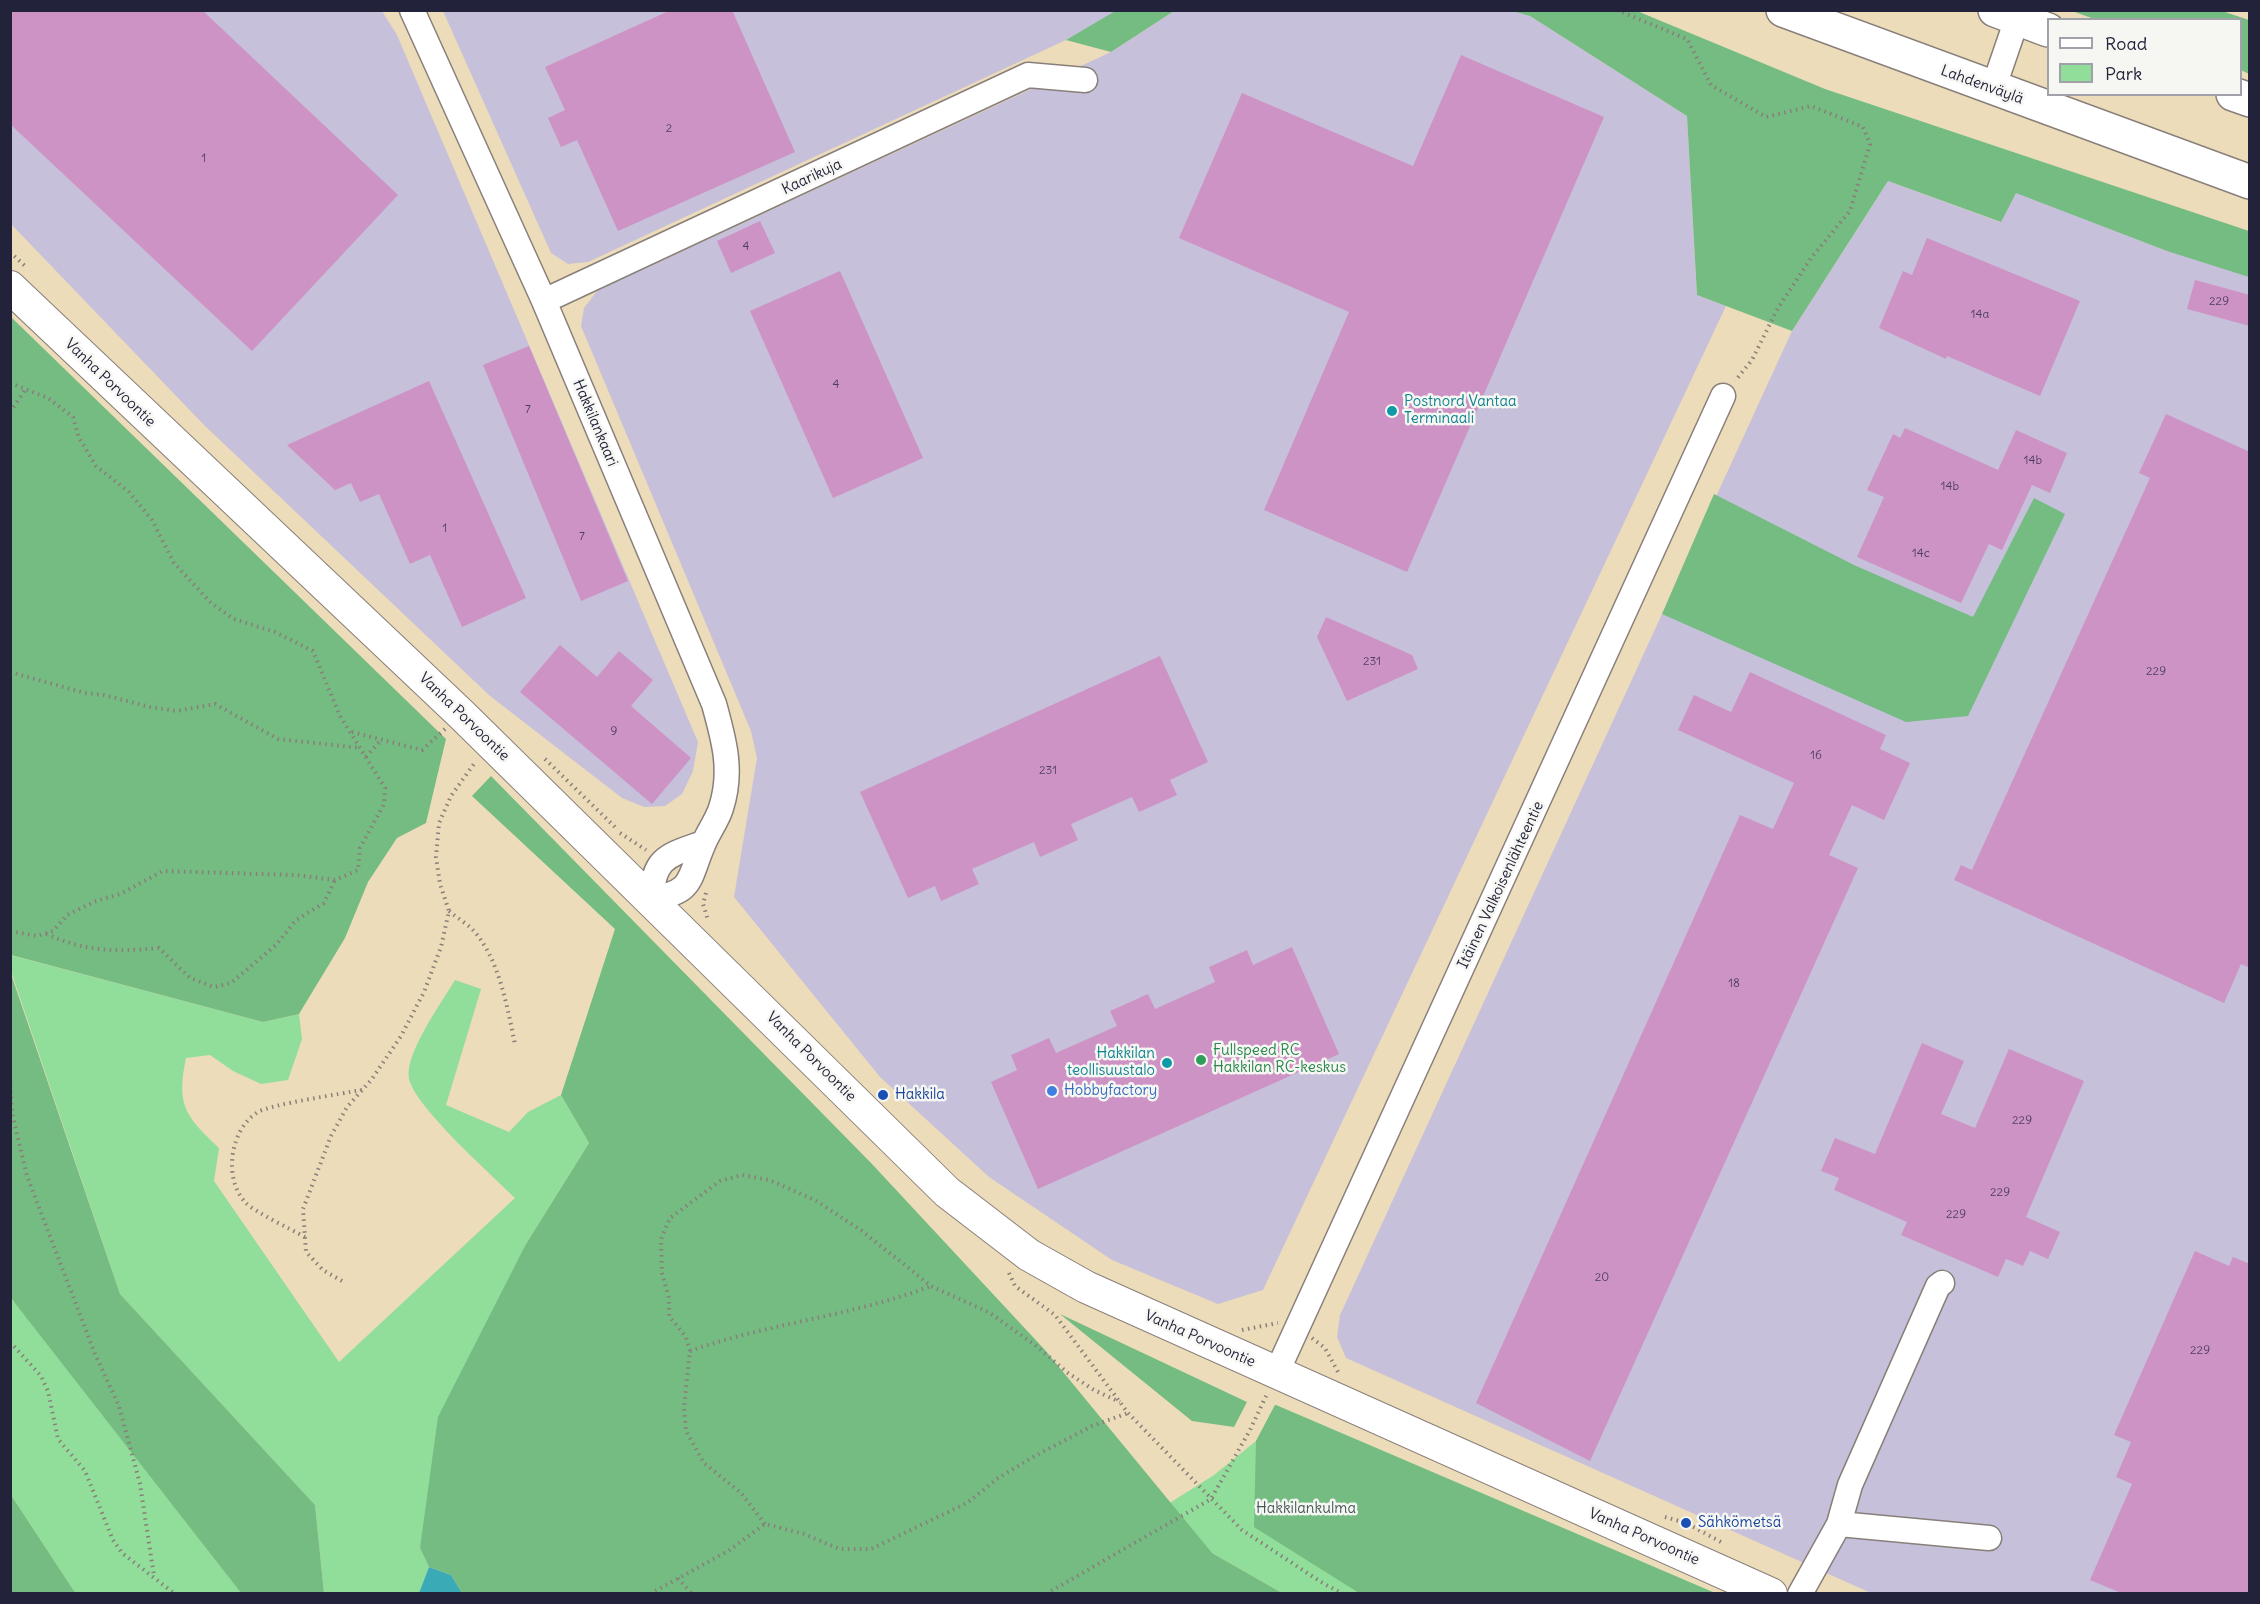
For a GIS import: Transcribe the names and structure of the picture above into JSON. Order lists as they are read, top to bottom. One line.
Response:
{"streets":{"highway":["Lahdenväylä"],"main road":["Vanha Porvoontie"],"street":["Kaarikuja","Hakkilankaari","Itäinen Valkoisenlähteentie"]},"crossings":[["Kaarikuja","Hakkilankaari"],["Vanha Porvoontie","Hakkilankaari"],["Vanha Porvoontie","Itäinen Valkoisenlähteentie"]],"parks":["Hakkilankulma"],"places":["Postnord Vantaa Terminaali","Fullspeed RC Hakkilan RC-keskus","Hakkilan teollisuustalo","Hobbyfactory","Hakkila","Sähkömetsä"],"house_numbers":["2","1","4","229","14a","4","7","14b","14b","1","7","14c","231","229","9","16","231","18","229","229","229","20","229"],"legend":["Road","Park"]}
